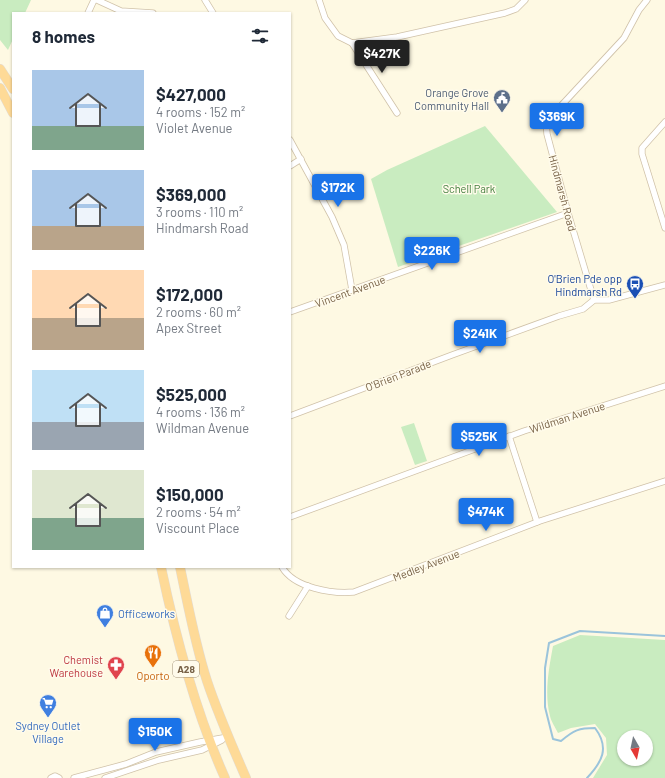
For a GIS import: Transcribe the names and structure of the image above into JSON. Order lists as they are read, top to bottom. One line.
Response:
{"streets":{"highway":["A28"],"street":["Hindmarsh Road","Vincent Avenue","O'Brien Parade","Wildman Avenue","Medley Avenue"]},"crossings":[["Hindmarsh Road","Vincent Avenue"],["Hindmarsh Road","O'Brien Parade"]],"parks":["Schell Park"],"places":{"public building":["Orange Grove Community Hall"],"bus stop":["O'Brien Pde opp Hindmarsh Rd"],"shop":["Officeworks"],"restaurant":["Oporto"],"pharmacy":["Chemist Warehouse"],"supermarket":["Sydney Outlet Village"]},"north":"bottom","page":{"heading":"8 homes","price":["$427K","$369K","$172K","$226K","$241K","$525K","$474K","$150K"],"list":[{"name":"$427,000","note":"4 rooms · 152 m² · Violet Avenue"},{"name":"$369,000","note":"3 rooms · 110 m² · Hindmarsh Road"},{"name":"$172,000","note":"2 rooms · 60 m² · Apex Street"},{"name":"$525,000","note":"4 rooms · 136 m² · Wildman Avenue"},{"name":"$150,000","note":"2 rooms · 54 m² · Viscount Place"}]}}
